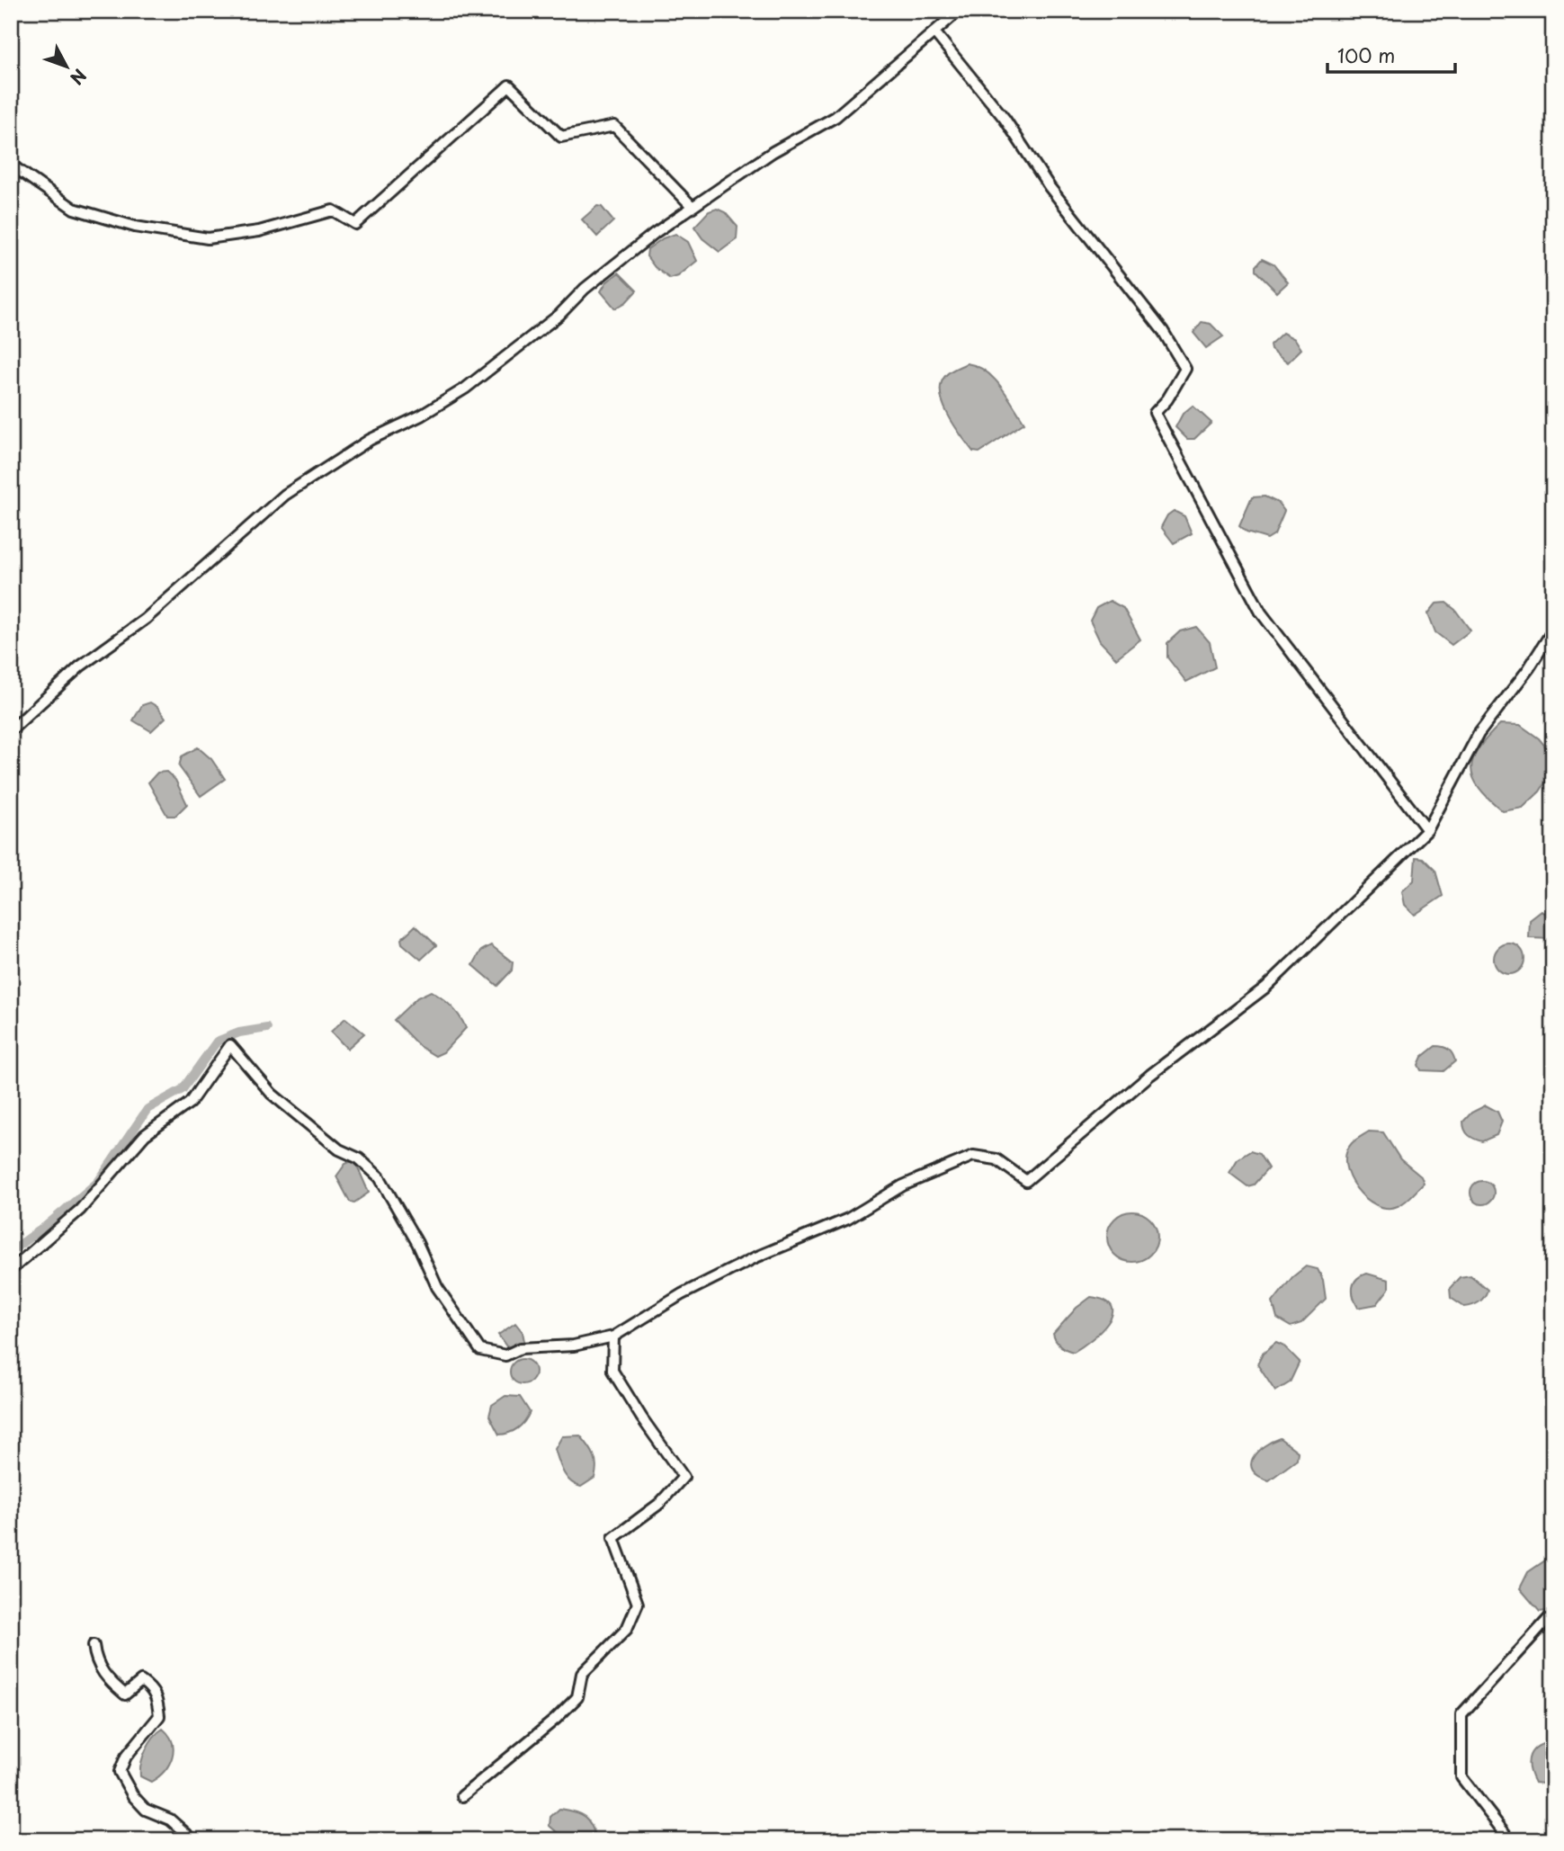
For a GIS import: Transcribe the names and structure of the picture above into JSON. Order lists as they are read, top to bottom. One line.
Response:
{"scale_bar":"100 m","north":"bottom right"}
